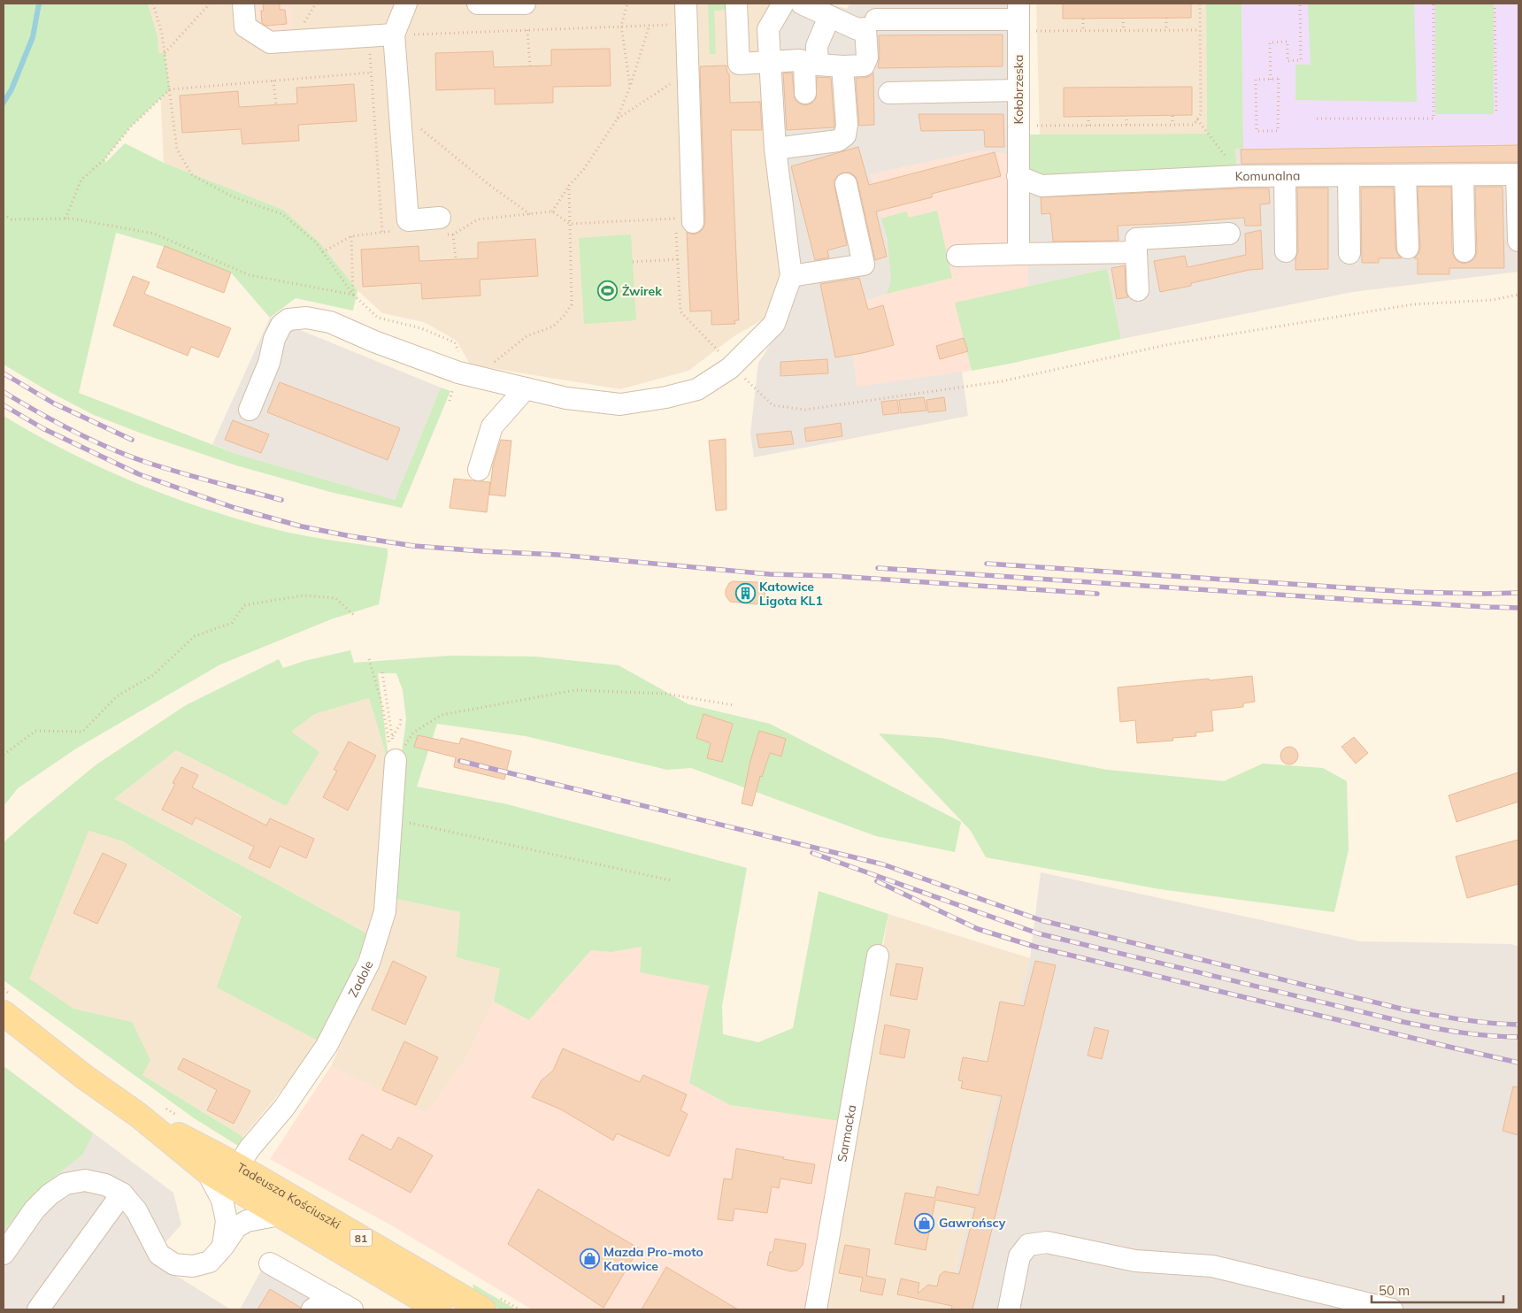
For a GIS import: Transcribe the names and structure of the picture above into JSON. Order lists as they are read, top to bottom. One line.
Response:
{"streets":{"main road":["Tadeusza Kościuszki","81"],"street":["Kołobrzeska","Komunalna","Zadole","Sarmacka"]},"crossings":[["Kołobrzeska","Komunalna"],["Zadole","Tadeusza Kościuszki"]],"places":{"sports":["Żwirek"],"building":["Katowice Ligota KL1"],"shop":["Gawrońscy","Mazda Pro-moto Katowice"]},"scale_bar":"50 m"}
